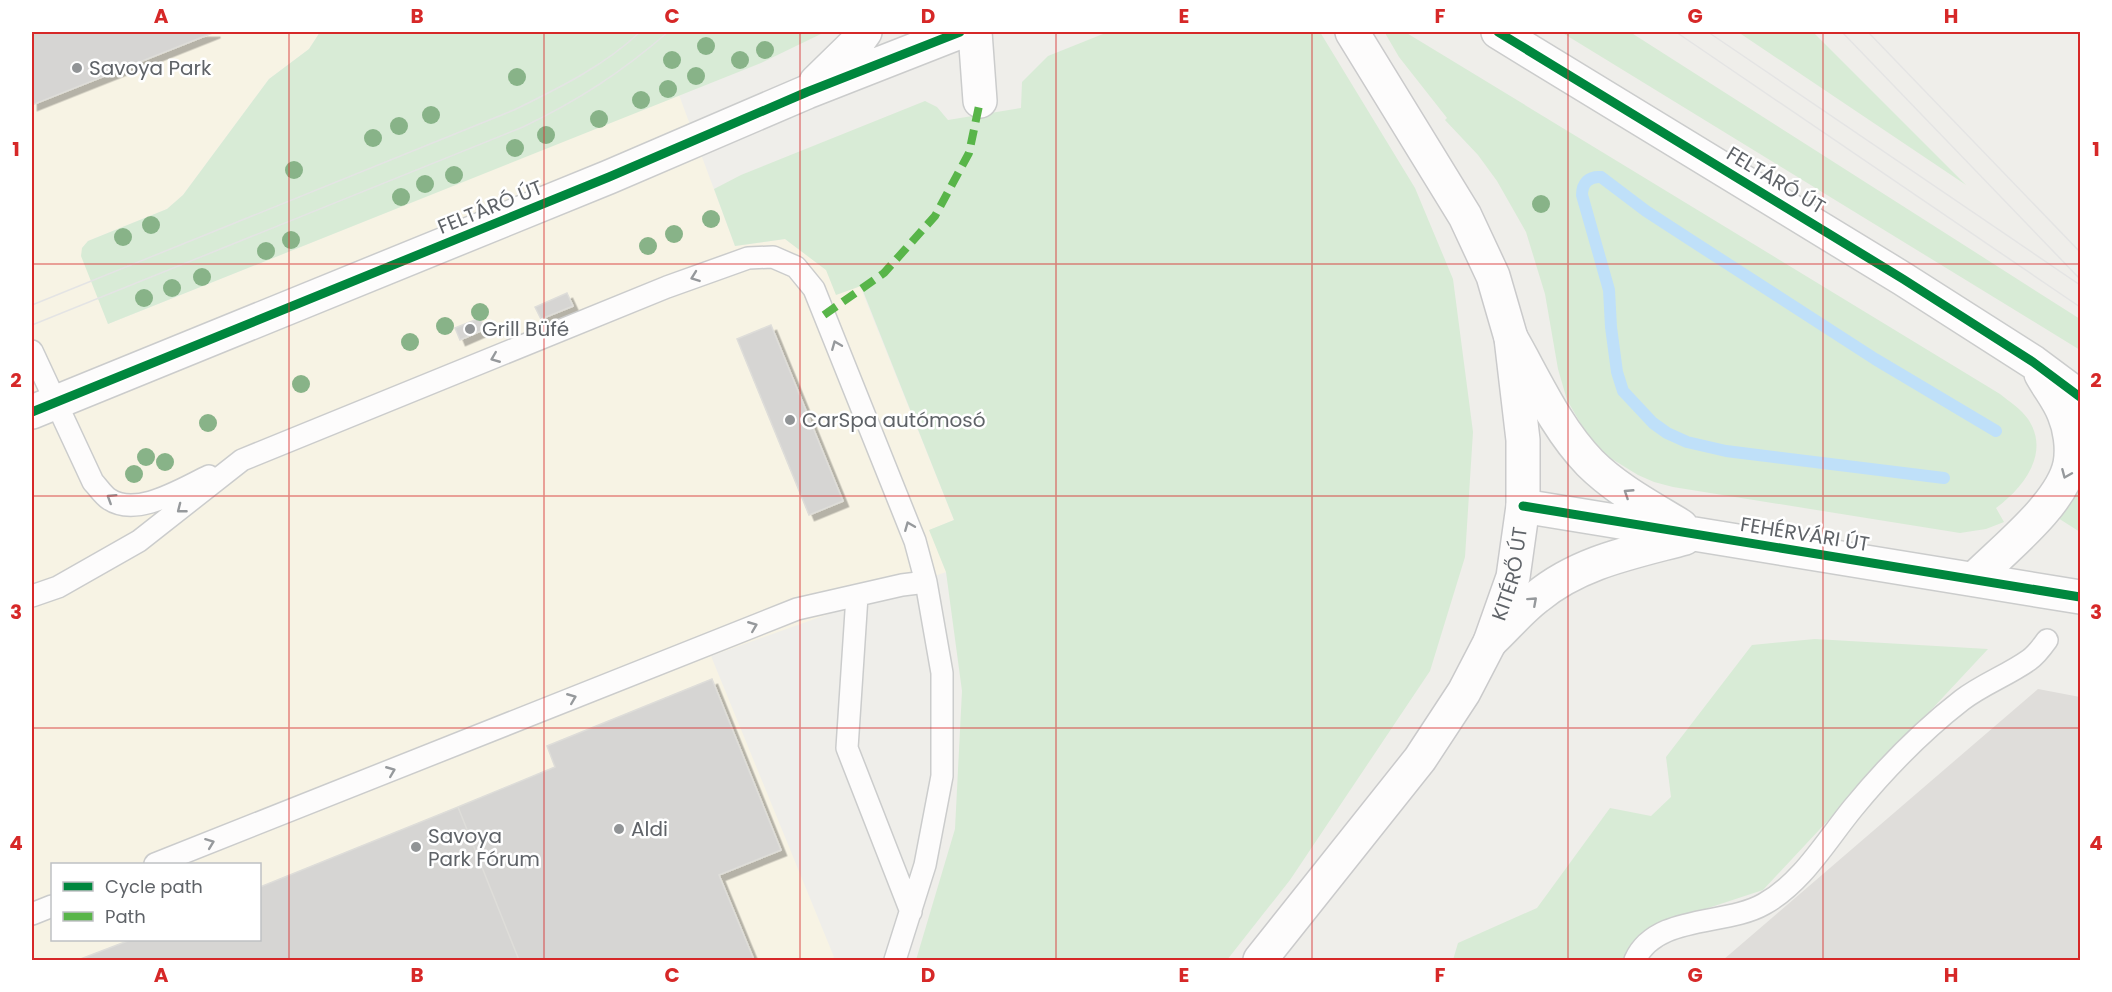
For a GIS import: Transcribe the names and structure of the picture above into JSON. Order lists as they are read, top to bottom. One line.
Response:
{"streets":{"street":["FELTÁRÓ ÚT","FEHÉRVÁRI ÚT","KITÉRŐ ÚT"]},"crossings":[["FELTÁRÓ ÚT","FEHÉRVÁRI ÚT"],["FEHÉRVÁRI ÚT","KITÉRŐ ÚT"]],"places":["Savoya Park","Grill Büfé","CarSpa autómosó","Aldi","Savoya Park Fórum"],"legend":["Cycle path","Path"],"grid":{"columns":["A","B","C","D","E","F","G","H"],"rows":["1","2","3","4"]}}
